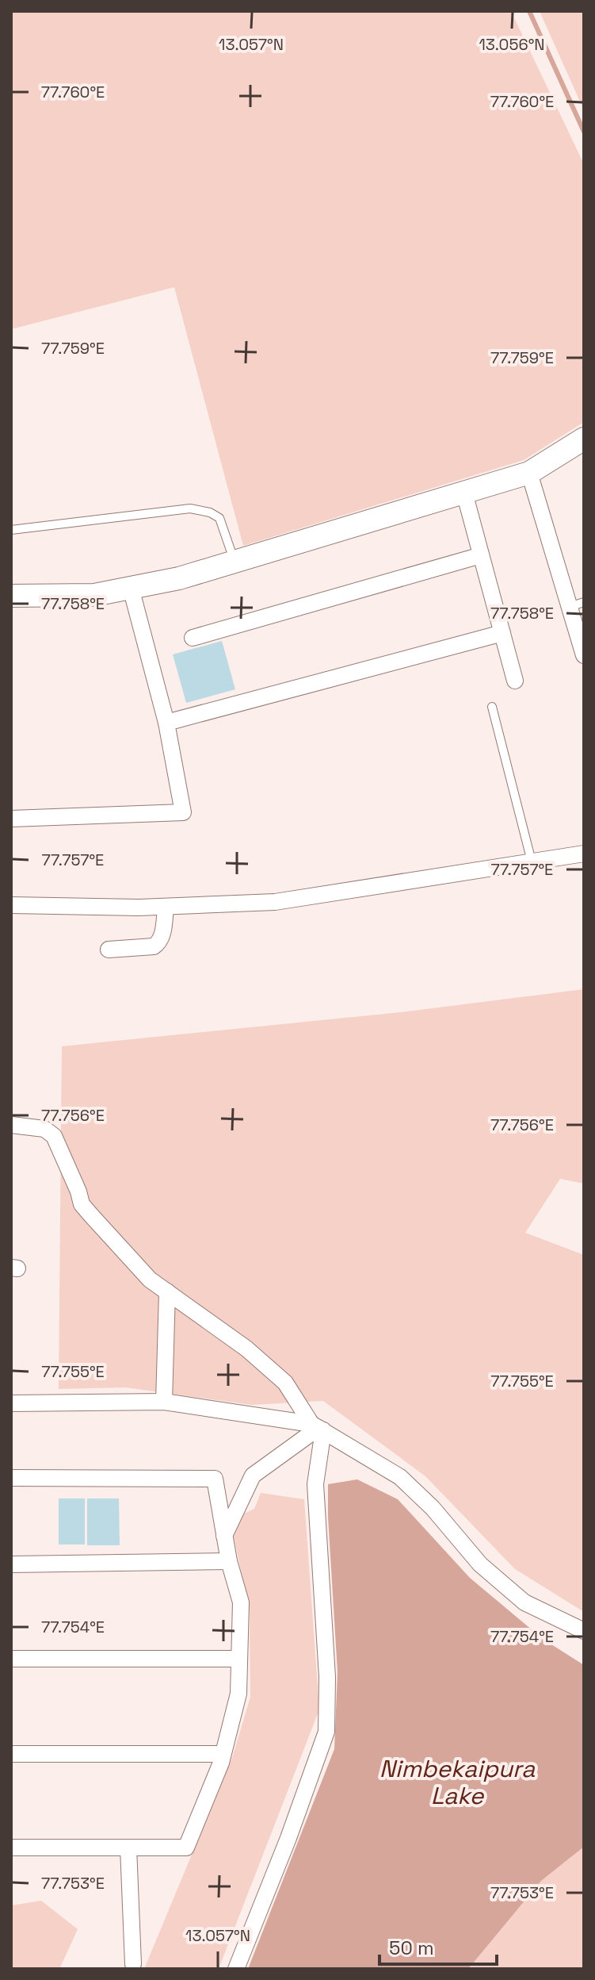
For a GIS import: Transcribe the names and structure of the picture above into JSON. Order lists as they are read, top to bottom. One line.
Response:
{"water":["Nimbekaipura Lake"],"scale_bar":"50 m","coordinates":["13.057°N","13.056°N","77.760°E","77.759°E","77.758°E","77.757°E","77.756°E","77.755°E","77.754°E","77.753°E"]}
